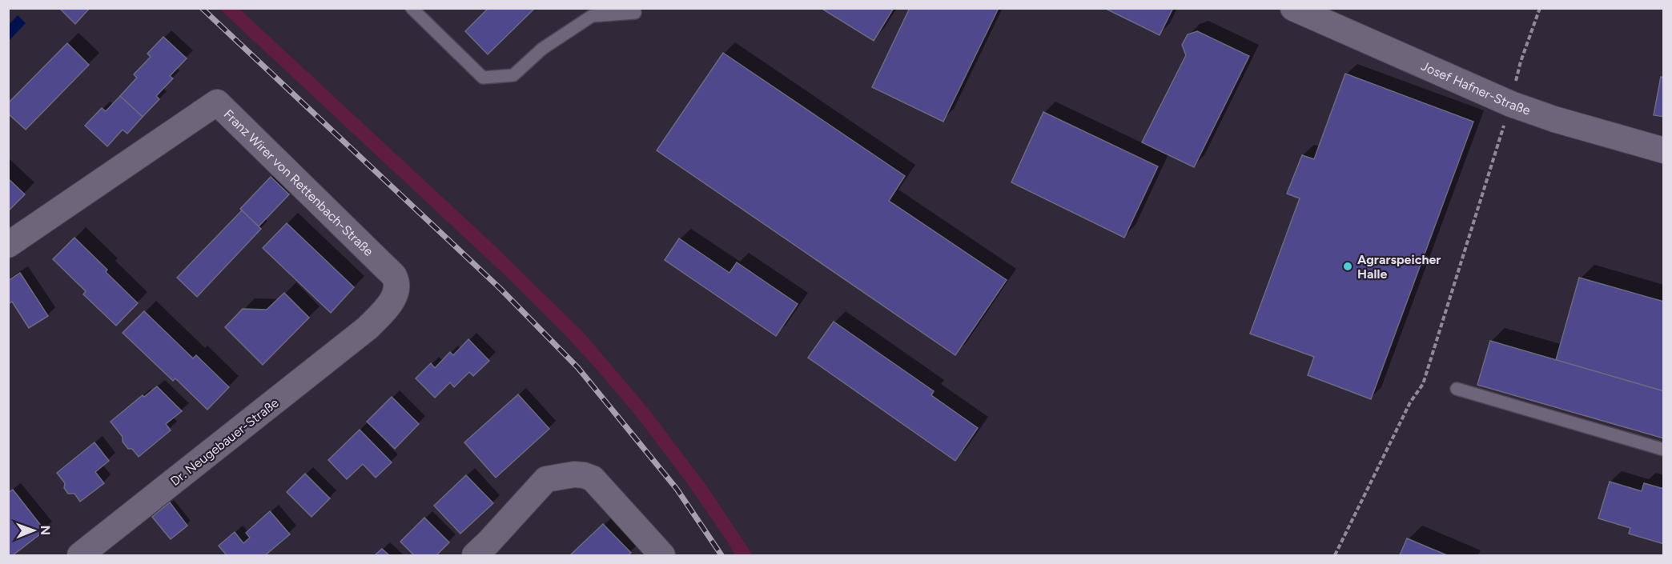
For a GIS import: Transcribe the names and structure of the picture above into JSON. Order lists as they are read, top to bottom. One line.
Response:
{"streets":{"street":["Josef Hafner-Straße","Franz Wirer von Rettenbach-Straße","Dr. Neugebauer-Straße"]},"crossings":[["Franz Wirer von Rettenbach-Straße","Dr. Neugebauer-Straße"]],"places":["Agrarspeicher Halle"],"north":"right"}
